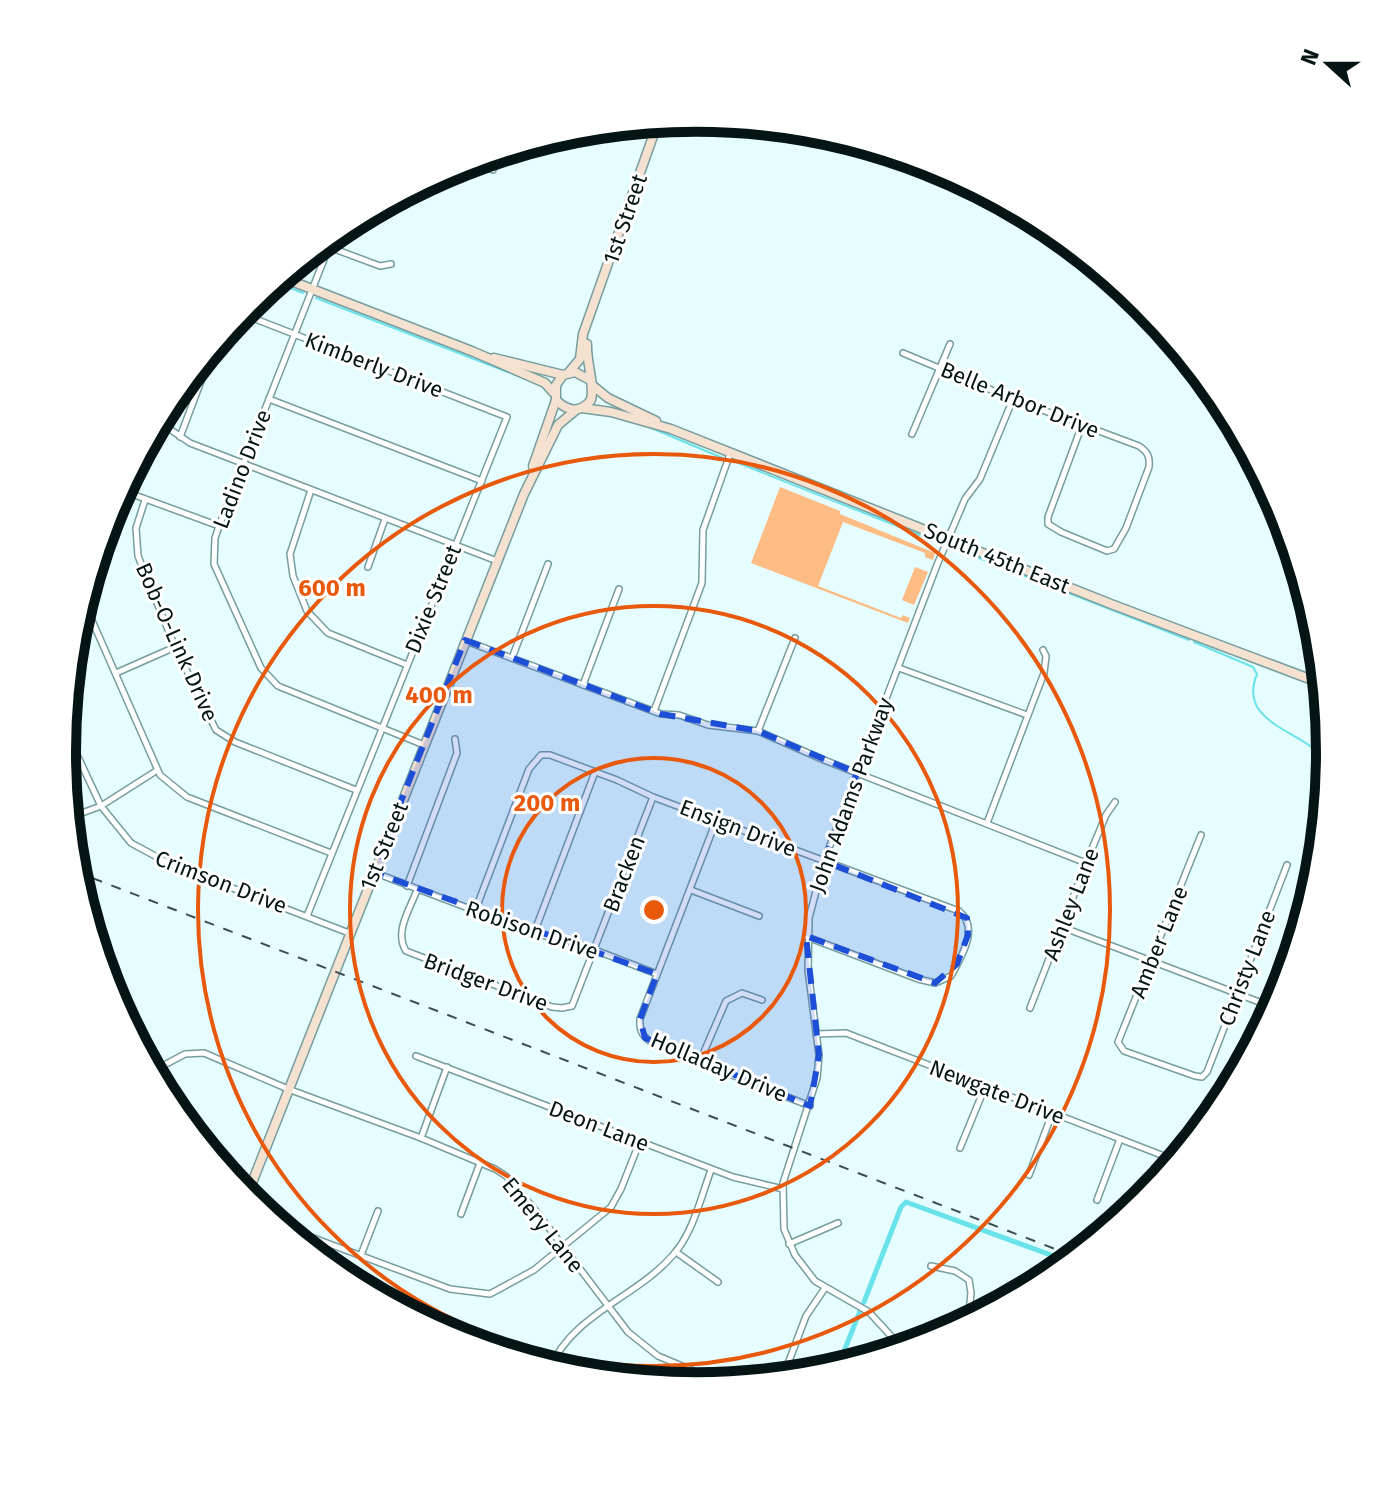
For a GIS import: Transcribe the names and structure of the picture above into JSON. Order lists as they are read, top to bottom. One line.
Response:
{"streets":{"main road":["1st Street","South 45th East"],"street":["Kimberly Drive","Belle Arbor Drive","Ladino Drive","Dixie Street","Bob-O-Link Drive","John Adams Parkway","Ensign Drive","Bracken","Crimson Drive","Ashley Lane","Robison Drive","Amber Lane","Christy Lane","Bridger Drive","Holladay Drive","Newgate Drive","Deon Lane","Emery Lane"]},"crossings":[["1st Street","Ladino Drive"],["1st Street","South 45th East"],["1st Street","Crimson Drive"],["1st Street","Robison Drive"],["1st Street","Emery Lane"],["Kimberly Drive","Ladino Drive"],["Kimberly Drive","Dixie Street"],["Belle Arbor Drive","John Adams Parkway"],["Ladino Drive","Dixie Street"],["South 45th East","John Adams Parkway"],["Dixie Street","Bob-O-Link Drive"],["Dixie Street","Crimson Drive"],["John Adams Parkway","Ensign Drive"],["John Adams Parkway","Holladay Drive"],["John Adams Parkway","Newgate Drive"],["John Adams Parkway","Deon Lane"],["Ensign Drive","Bracken"],["Ensign Drive","Robison Drive"],["Bracken","Robison Drive"],["Bracken","Bridger Drive"],["Robison Drive","Bridger Drive"],["Robison Drive","Holladay Drive"],["Amber Lane","Christy Lane"]],"north":"left","rings":["600 m","400 m","200 m"]}
